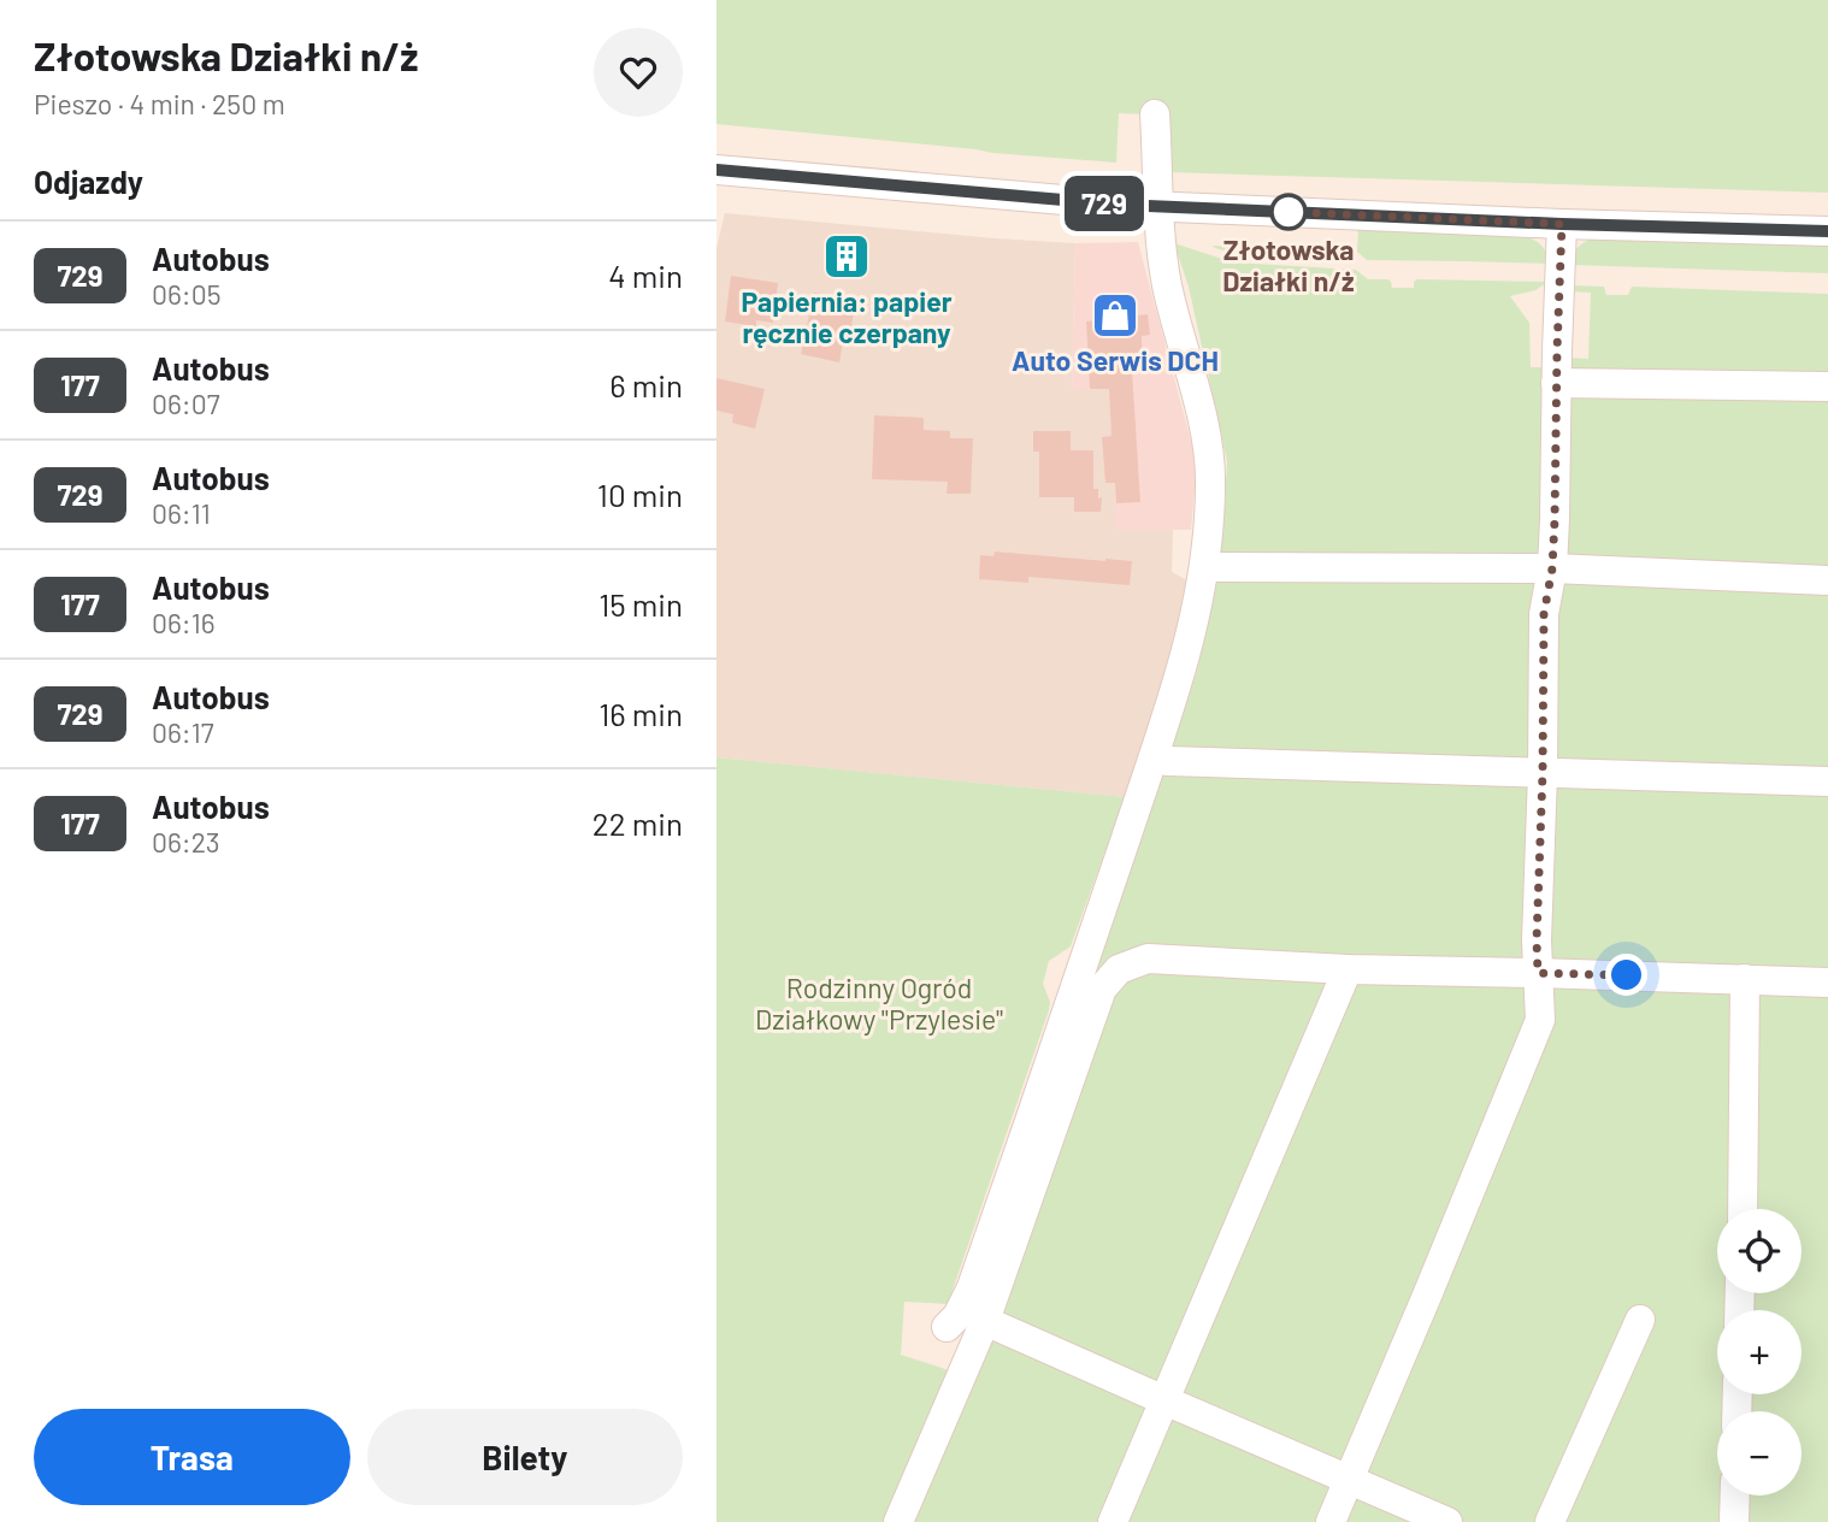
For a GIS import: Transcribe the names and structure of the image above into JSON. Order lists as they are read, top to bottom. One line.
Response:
{"parks":["Rodzinny Ogród Działkowy \"Przylesie\""],"places":{"other":["Złotowska Działki n/ż"],"building":["Papiernia: papier ręcznie czerpany"],"shop":["Auto Serwis DCH"]},"lines":["bus line 729"],"page":{"heading":[["Złotowska Działki n/ż","Pieszo · 4 min · 250 m"],"Odjazdy"],"on_map":"729","list":[{"mark":"729","name":"Autobus","note":"06:05","value":"4 min"},{"mark":"177","name":"Autobus","note":"06:07","value":"6 min"},{"mark":"729","name":"Autobus","note":"06:11","value":"10 min"},{"mark":"177","name":"Autobus","note":"06:16","value":"15 min"},{"mark":"729","name":"Autobus","note":"06:17","value":"16 min"},{"mark":"177","name":"Autobus","note":"06:23","value":"22 min"}],"map_buttons":["+","−"],"buttons":["Trasa","Bilety"]}}
